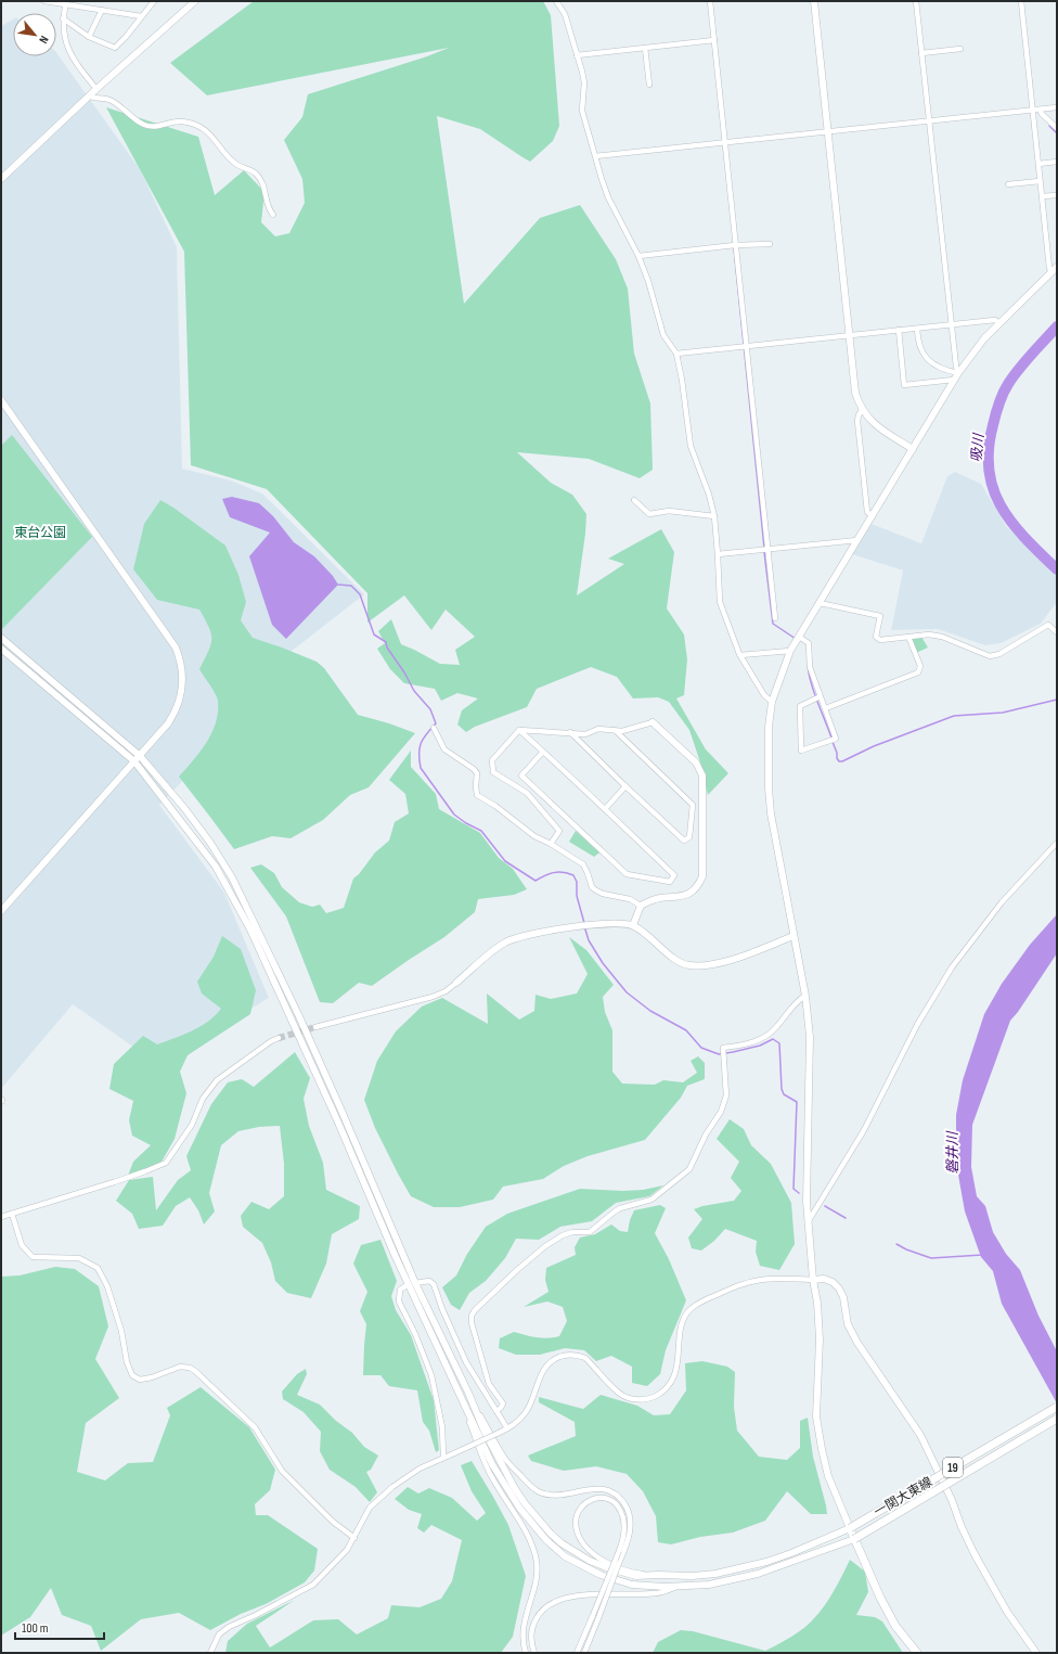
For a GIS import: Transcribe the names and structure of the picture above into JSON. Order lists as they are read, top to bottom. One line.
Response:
{"streets":{"main road":["19","一関大東線"]},"water":["吸川","磐井川"],"parks":["東台公園"],"scale_bar":"100 m","north":"bottom right"}
